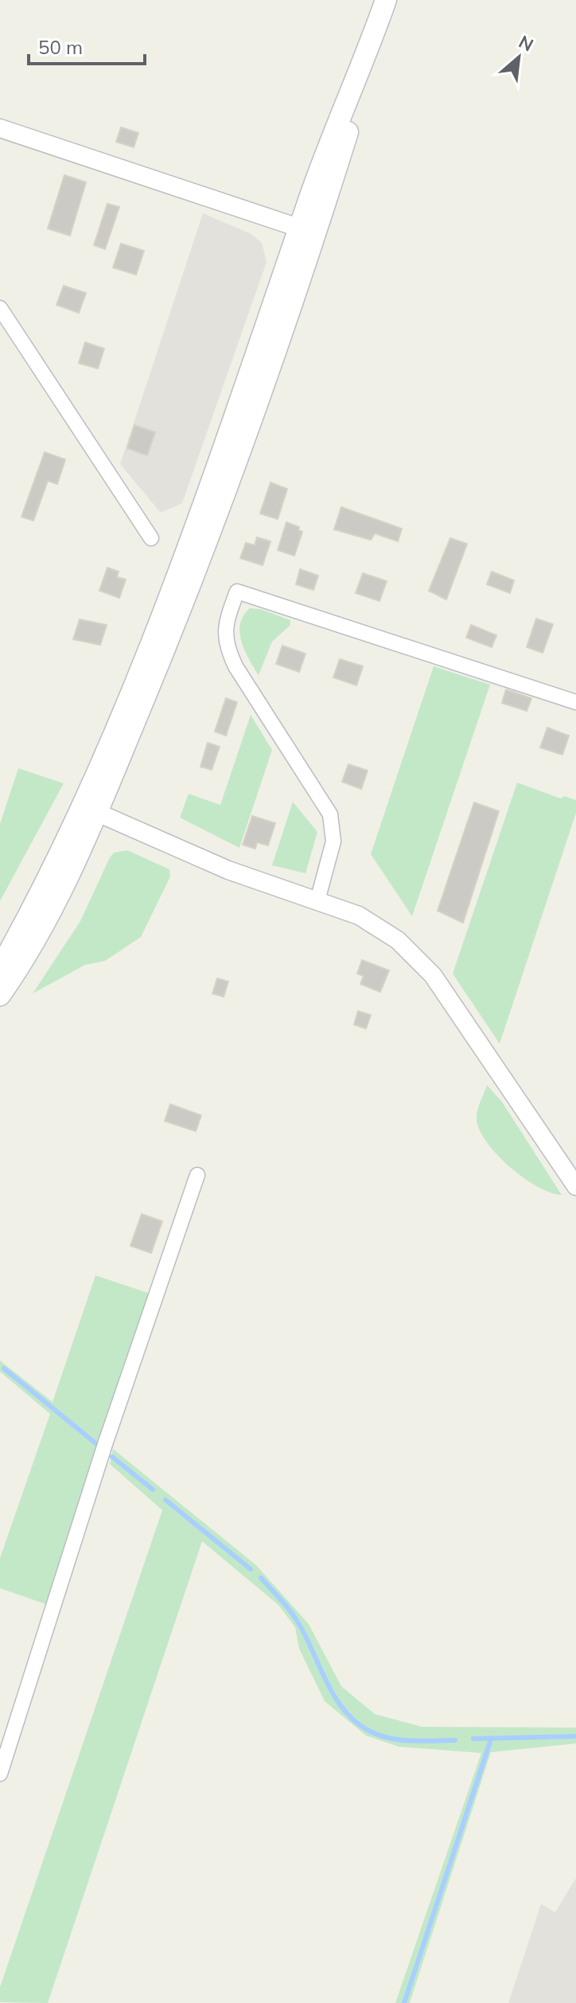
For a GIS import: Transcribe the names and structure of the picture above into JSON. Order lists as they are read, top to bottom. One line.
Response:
{"scale_bar":"50 m","north":"top right"}
